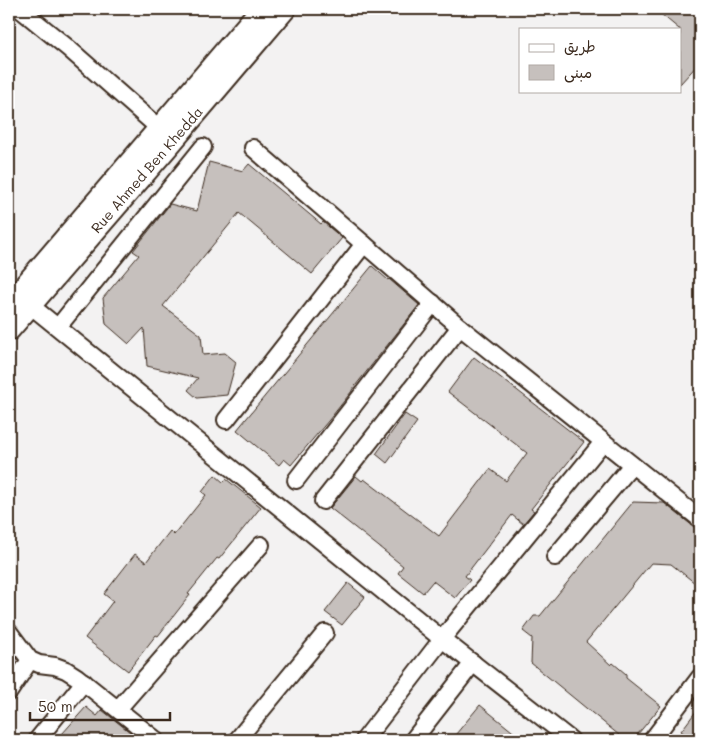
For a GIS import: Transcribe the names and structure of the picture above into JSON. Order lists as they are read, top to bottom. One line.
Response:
{"streets":{"main road":["Rue Ahmed Ben Khedda"]},"legend":["طريق","مبنى"],"scale_bar":"50 m"}
